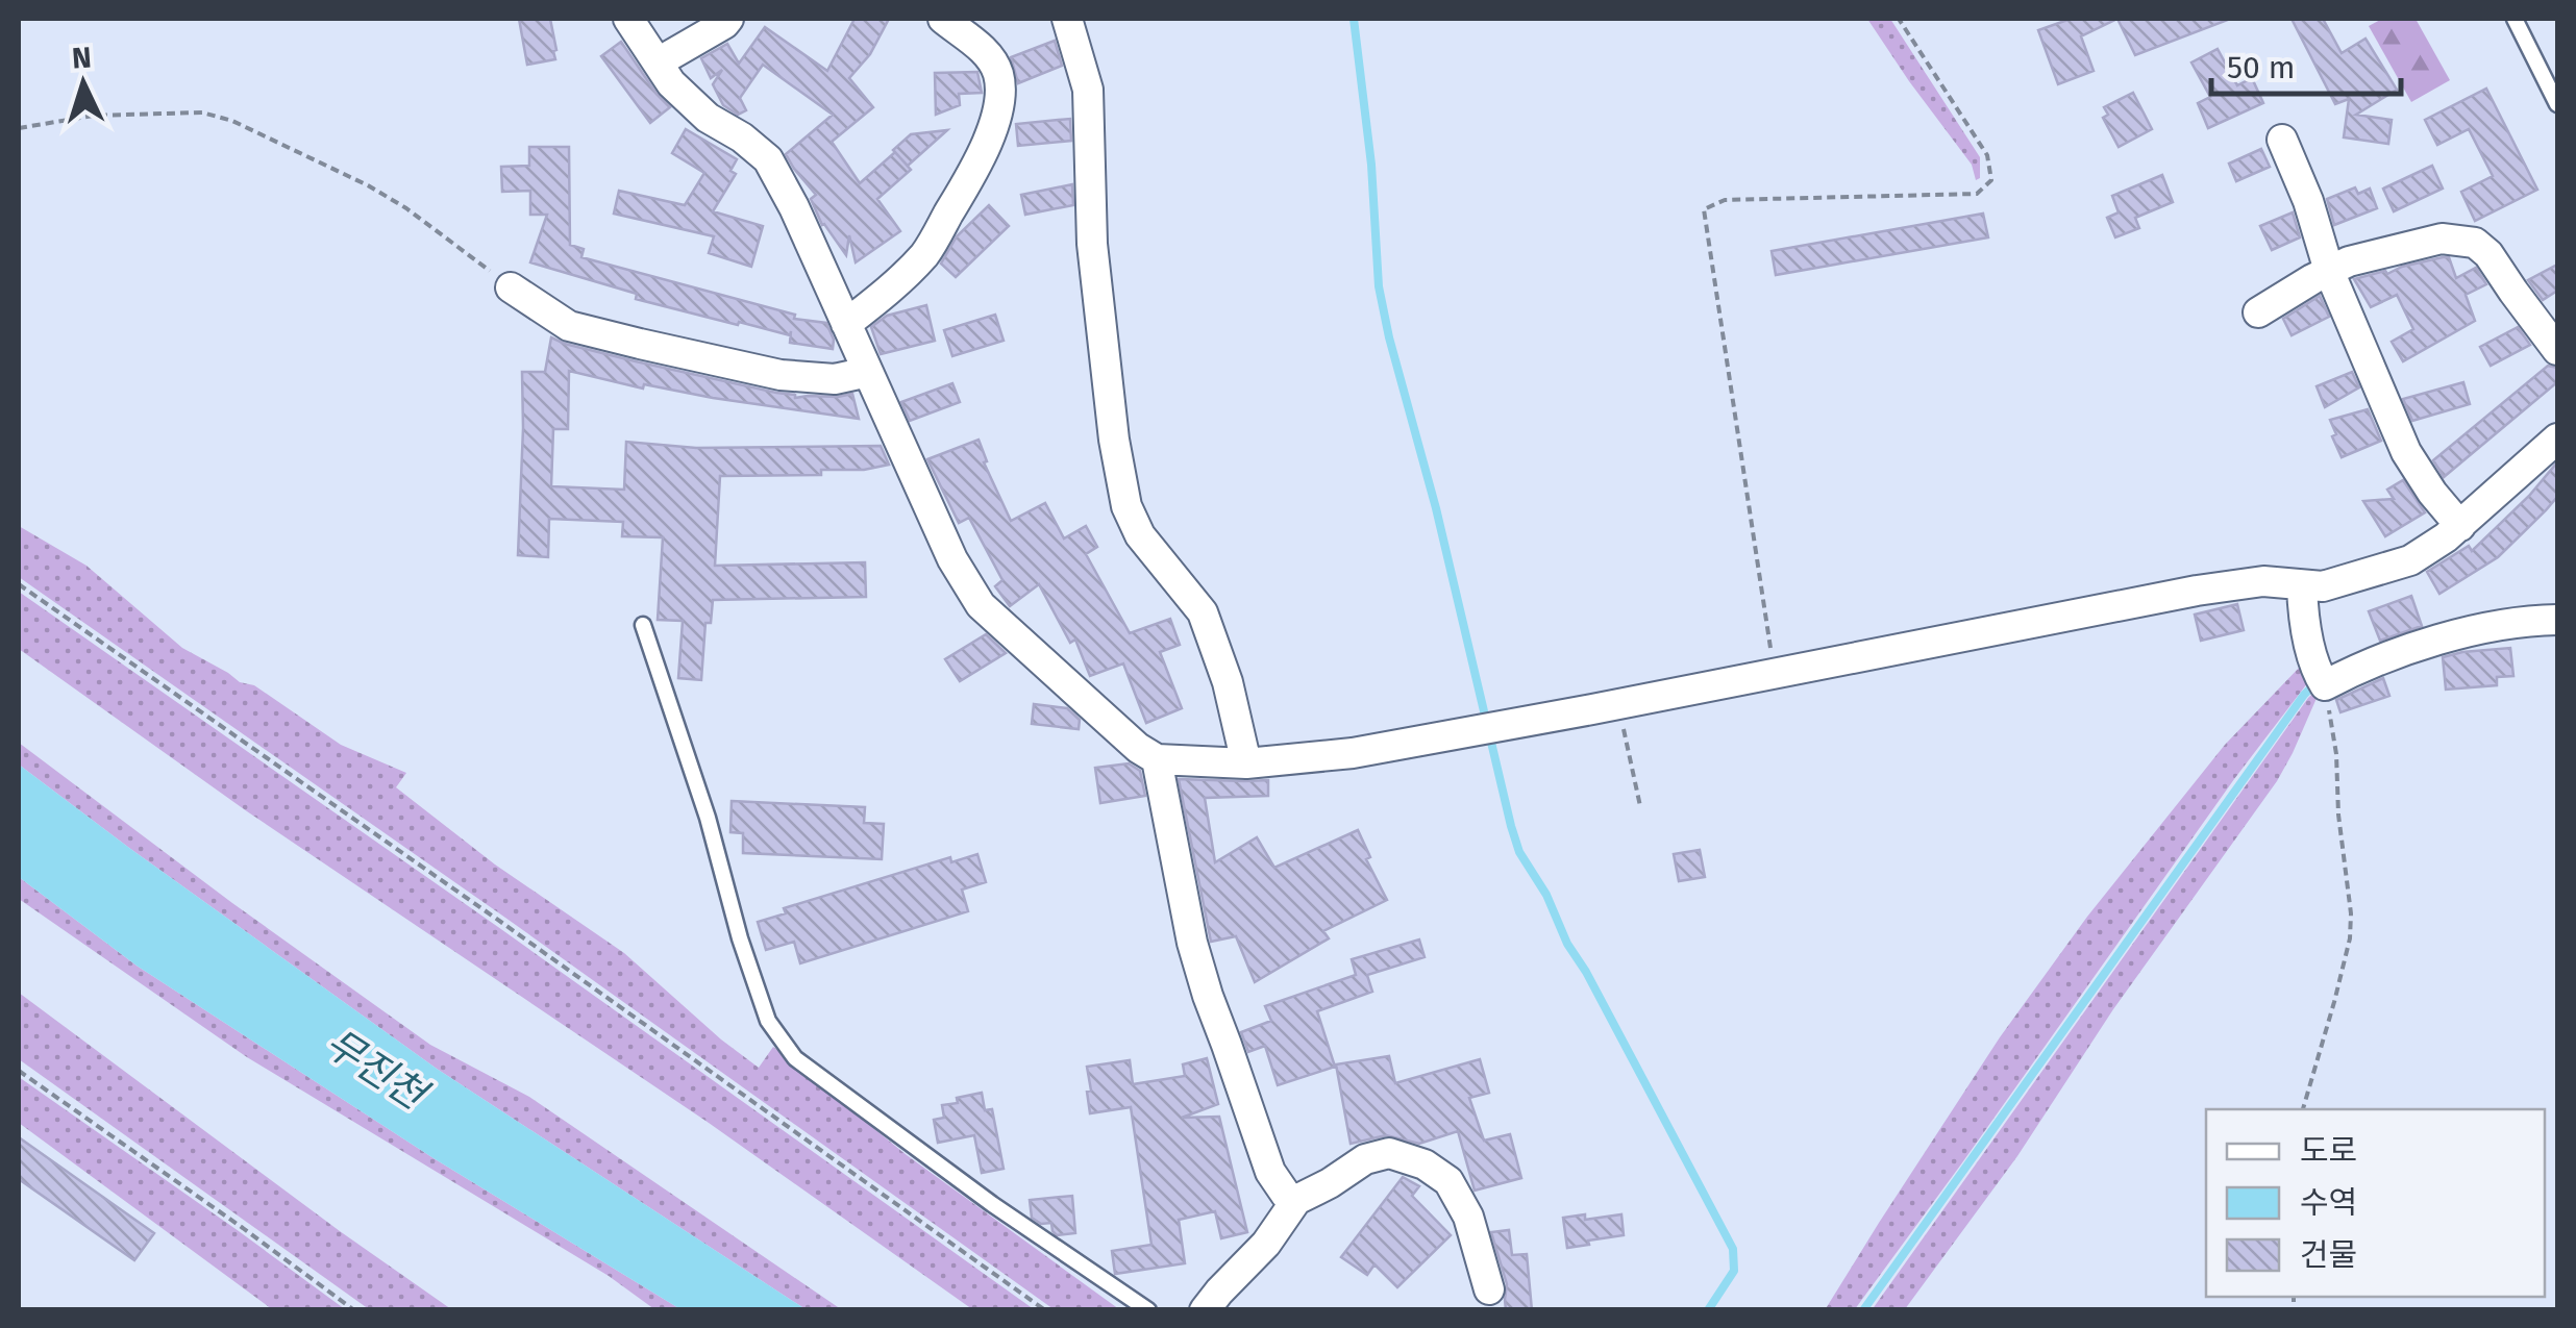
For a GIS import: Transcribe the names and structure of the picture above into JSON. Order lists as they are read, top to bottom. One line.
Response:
{"water":["무진천"],"legend":["도로","수역","건물"],"scale_bar":"50 m","north":"top"}
